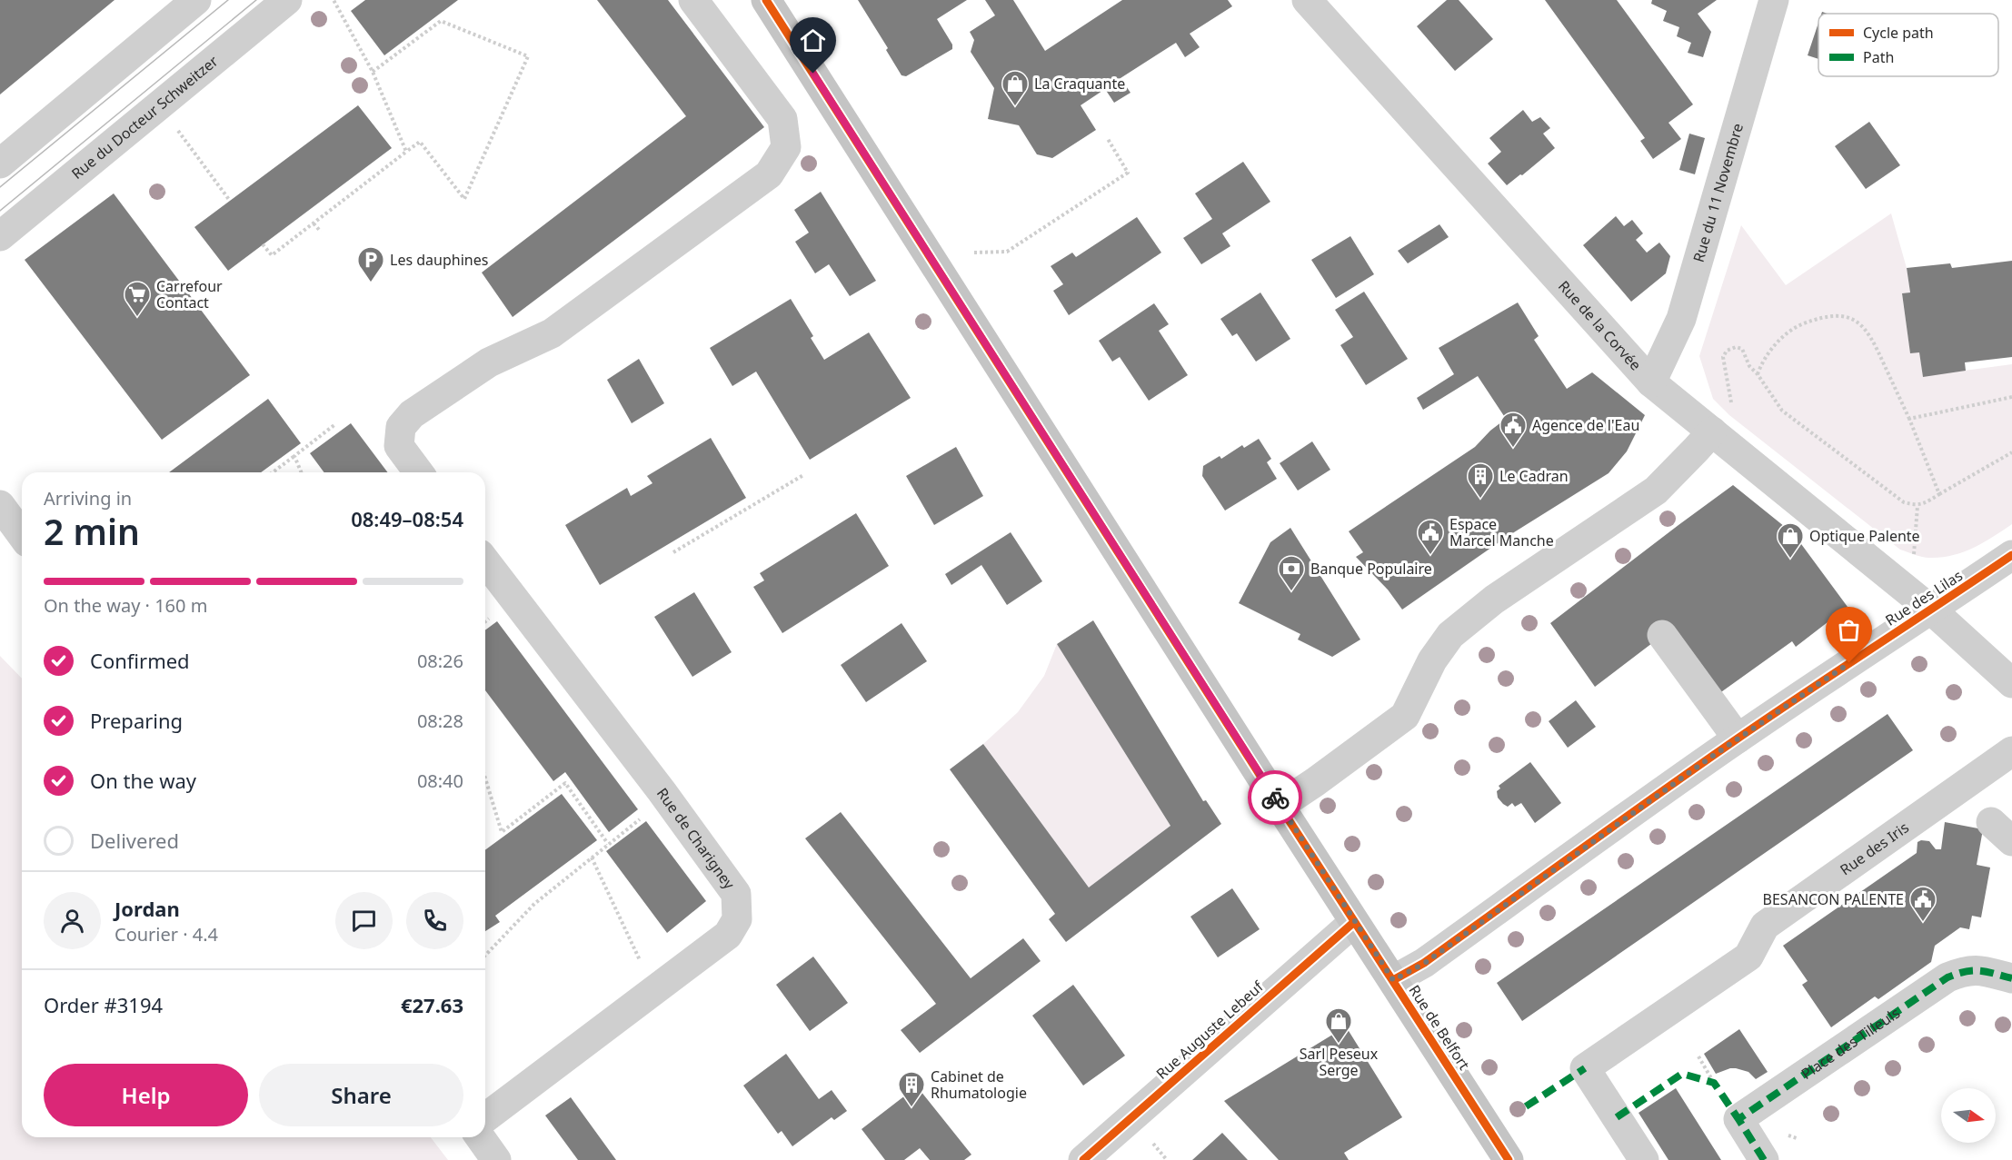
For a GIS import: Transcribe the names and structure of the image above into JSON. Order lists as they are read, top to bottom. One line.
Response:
{"streets":{"main road":["Rue de Belfort"],"street":["Rue du Docteur Schweitzer","Rue du 11 Novembre","Rue de la Corvée","Rue des Lilas","Rue de Charigney","Rue des Iris","Rue Auguste Lebeuf","Place des Tilleuls"]},"crossings":[["Rue du 11 Novembre","Rue de la Corvée"],["Rue de la Corvée","Rue des Lilas"],["Rue des Lilas","Rue de Belfort"],["Rue de Belfort","Rue Auguste Lebeuf"]],"places":{"shop":["La Craquante","Optique Palente","Sarl Peseux Serge"],"parking":["Les dauphines"],"supermarket":["Carrefour Contact"],"public building":["Agence de l'Eau","Espace Marcel Manche","BESANCON PALENTE"],"building":["Le Cadran","Cabinet de Rhumatologie"],"bank":["Banque Populaire"]},"legend":["Cycle path","Path"],"north":"right","page":{"heading":["2 min","Arriving in","08:49–08:54"],"panel":["Jordan","Courier · 4.4","Order #3194","€27.63"],"bar":"On the way · 160 m","list":[["Confirmed","08:26"],["Preparing","08:28"],["On the way","08:40"],"Delivered"],"buttons":["Help","Share"]}}
